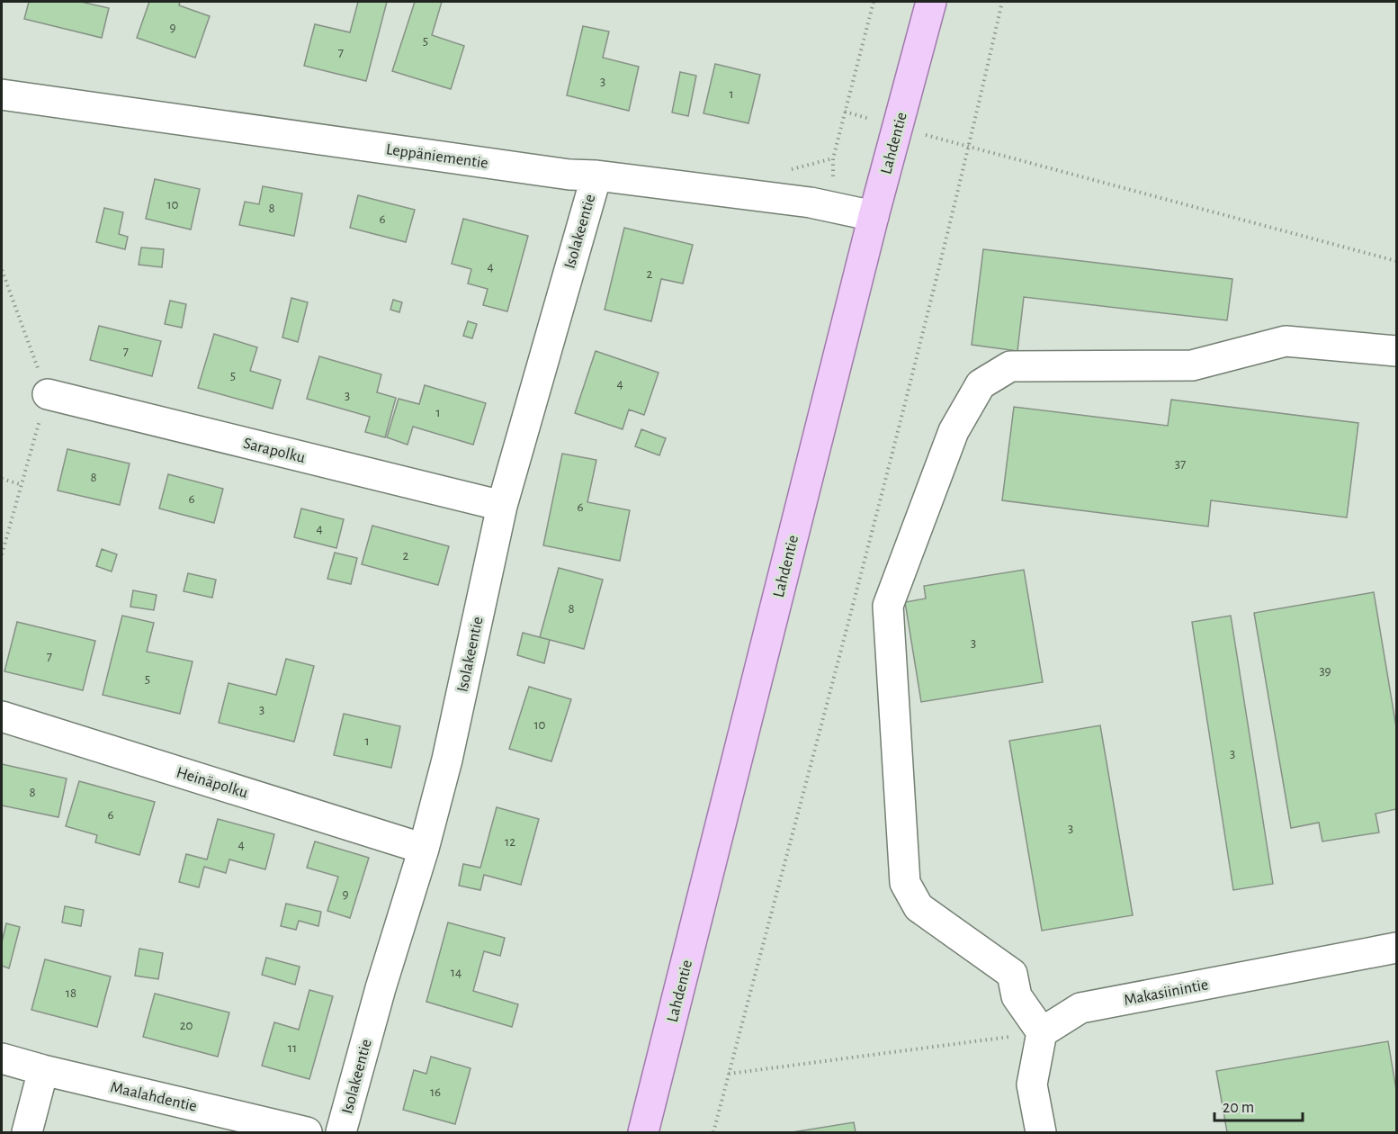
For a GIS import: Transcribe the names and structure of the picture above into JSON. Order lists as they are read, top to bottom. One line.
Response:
{"streets":{"main road":["Lahdentie"],"street":["Leppäniementie","Isolakeentie","Sarapolku","Heinäpolku","Makasiinintie","Maalahdentie"]},"crossings":[["Lahdentie","Leppäniementie"],["Leppäniementie","Isolakeentie"],["Isolakeentie","Sarapolku"],["Isolakeentie","Heinäpolku"]],"house_numbers":["9","5","7","3","1","10","8","6","4","2","7","5","4","3","1","37","8","6","6","4","2","8","3","7","39","5","3","10","1","3","8","6","3","12","4","9","14","18","20","11","16"],"scale_bar":"20 m"}
